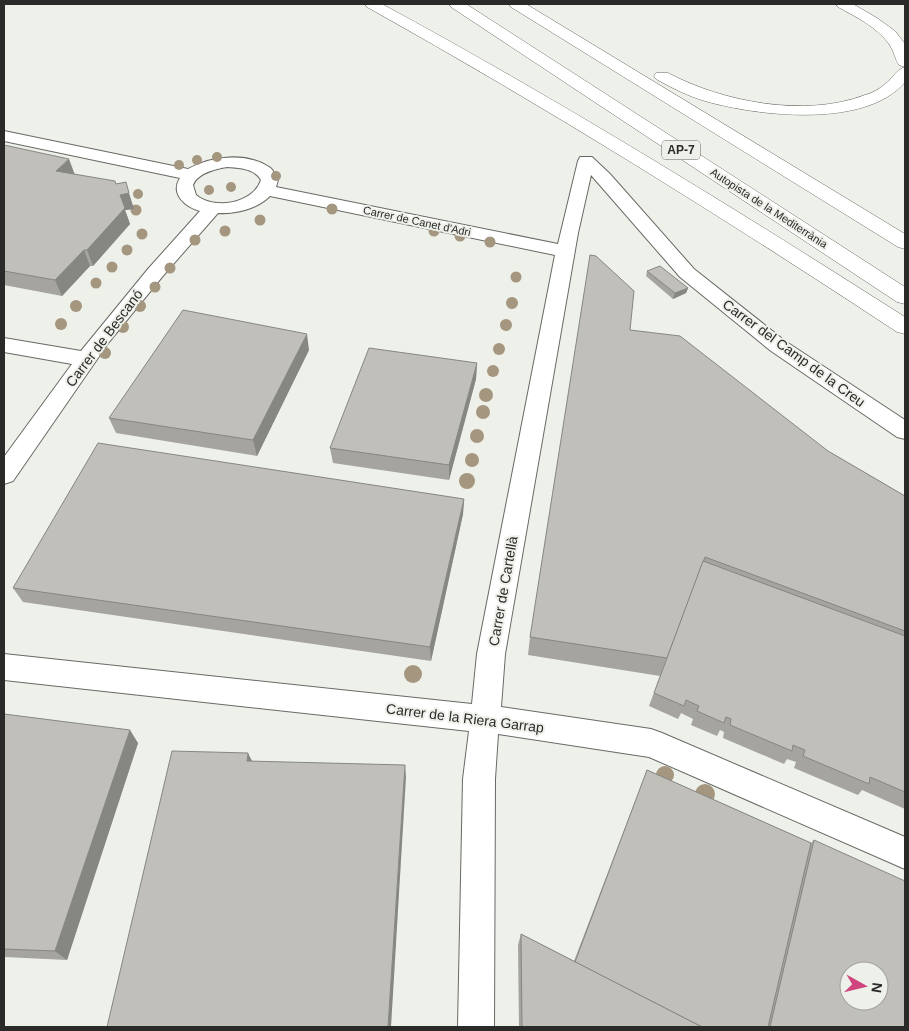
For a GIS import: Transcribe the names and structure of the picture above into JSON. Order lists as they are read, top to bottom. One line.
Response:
{"streets":{"highway":["AP-7","Autopista de la Mediterrània"],"street":["Carrer de Canet d'Adri","Carrer de Bescanó","Carrer del Camp de la Creu","Carrer de Cartellà","Carrer de la Riera Garrap"]},"crossings":[["Carrer de Canet d'Adri","Carrer de Cartellà"],["Carrer del Camp de la Creu","Carrer de Cartellà"],["Carrer de Cartellà","Carrer de la Riera Garrap"]],"north":"right"}
